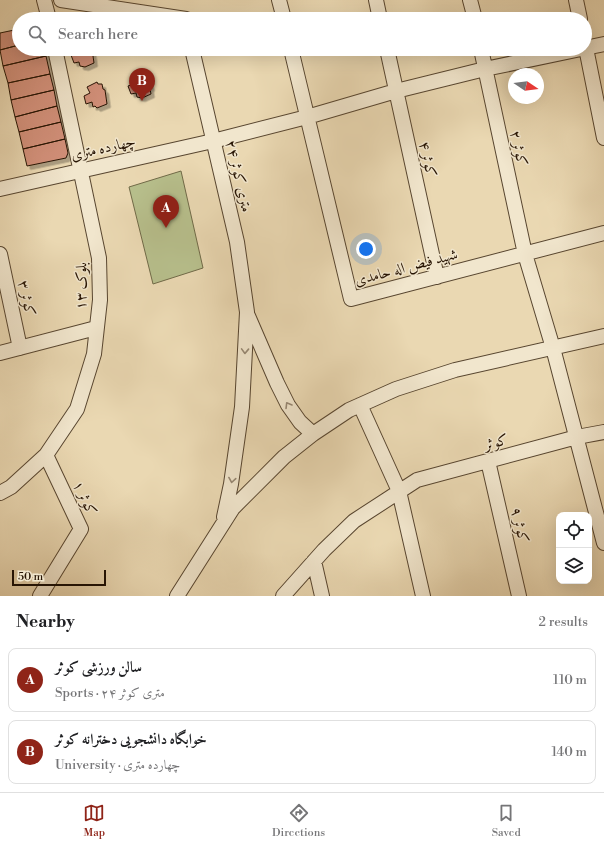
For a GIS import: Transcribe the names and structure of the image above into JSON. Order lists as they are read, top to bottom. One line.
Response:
{"streets":{"street":["چهارده متری","کوثر ۲","کوثر ۴","۲۴ متری کوثر","شهید فیض اله حامدی","بلوک ۱۳","کوثر ۳","کوثر","کوثر ۱","کوثر ۹"]},"crossings":[["چهارده متری","کوثر ۲"],["چهارده متری","کوثر ۴"],["چهارده متری","۲۴ متری کوثر"],["چهارده متری","شهید فیض اله حامدی"],["چهارده متری","بلوک ۱۳"],["کوثر ۲","شهید فیض اله حامدی"],["کوثر ۲","کوثر"],["کوثر ۴","شهید فیض اله حامدی"],["بلوک ۱۳","کوثر ۱"],["کوثر","کوثر ۹"]],"scale_bar":"50 m","north":"right","page":{"search":"Search here","pins":["B","A"],"scale":"50 m","heading":["Nearby","2 results"],"list":[{"mark":"A","name":"سالن ورزشی کوثر","note":"Sports · ۲۴ متری کوثر","value":"110 m"},{"mark":"B","name":"خوابگاه دانشجویی دخترانه کوثر","note":"University · چهارده متری","value":"140 m"}],"nav":["Map","Directions","Saved"]}}
